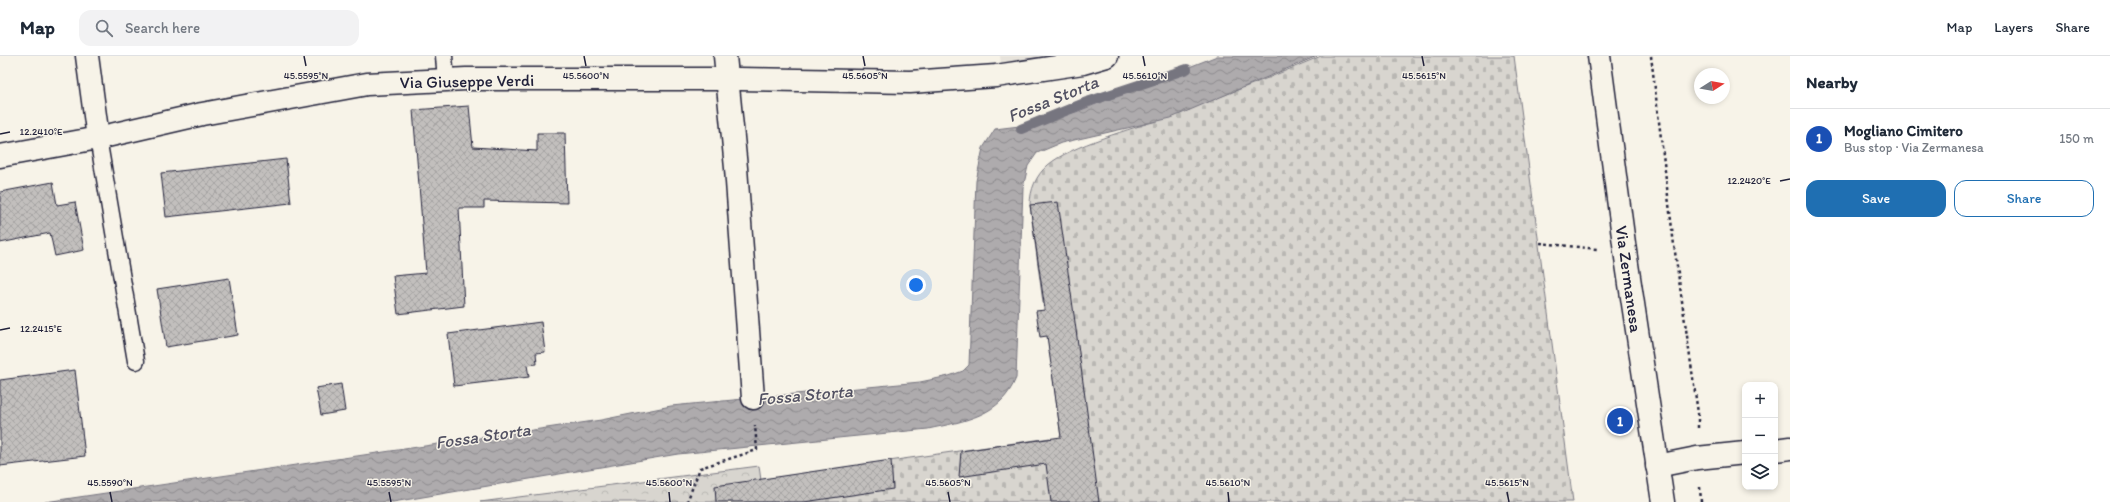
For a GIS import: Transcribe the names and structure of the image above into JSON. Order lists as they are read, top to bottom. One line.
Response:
{"streets":{"street":["Via Giuseppe Verdi","Via Zermanesa"]},"water":["Fossa Storta"],"north":"right","page":{"header":"Map","search":"Search here","nav":["Map","Layers","Share"],"heading":"Nearby","list":[{"mark":"1","name":"Mogliano Cimitero","note":"Bus stop · Via Zermanesa","value":"150 m"}],"buttons":["Save","Share"],"map_buttons":["+","−"],"pins":"1"},"coordinates":["45.5595°N","45.5600°N","45.5605°N","45.5610°N","45.5615°N","12.2410°E","12.2420°E","12.2415°E","45.5590°N"]}
